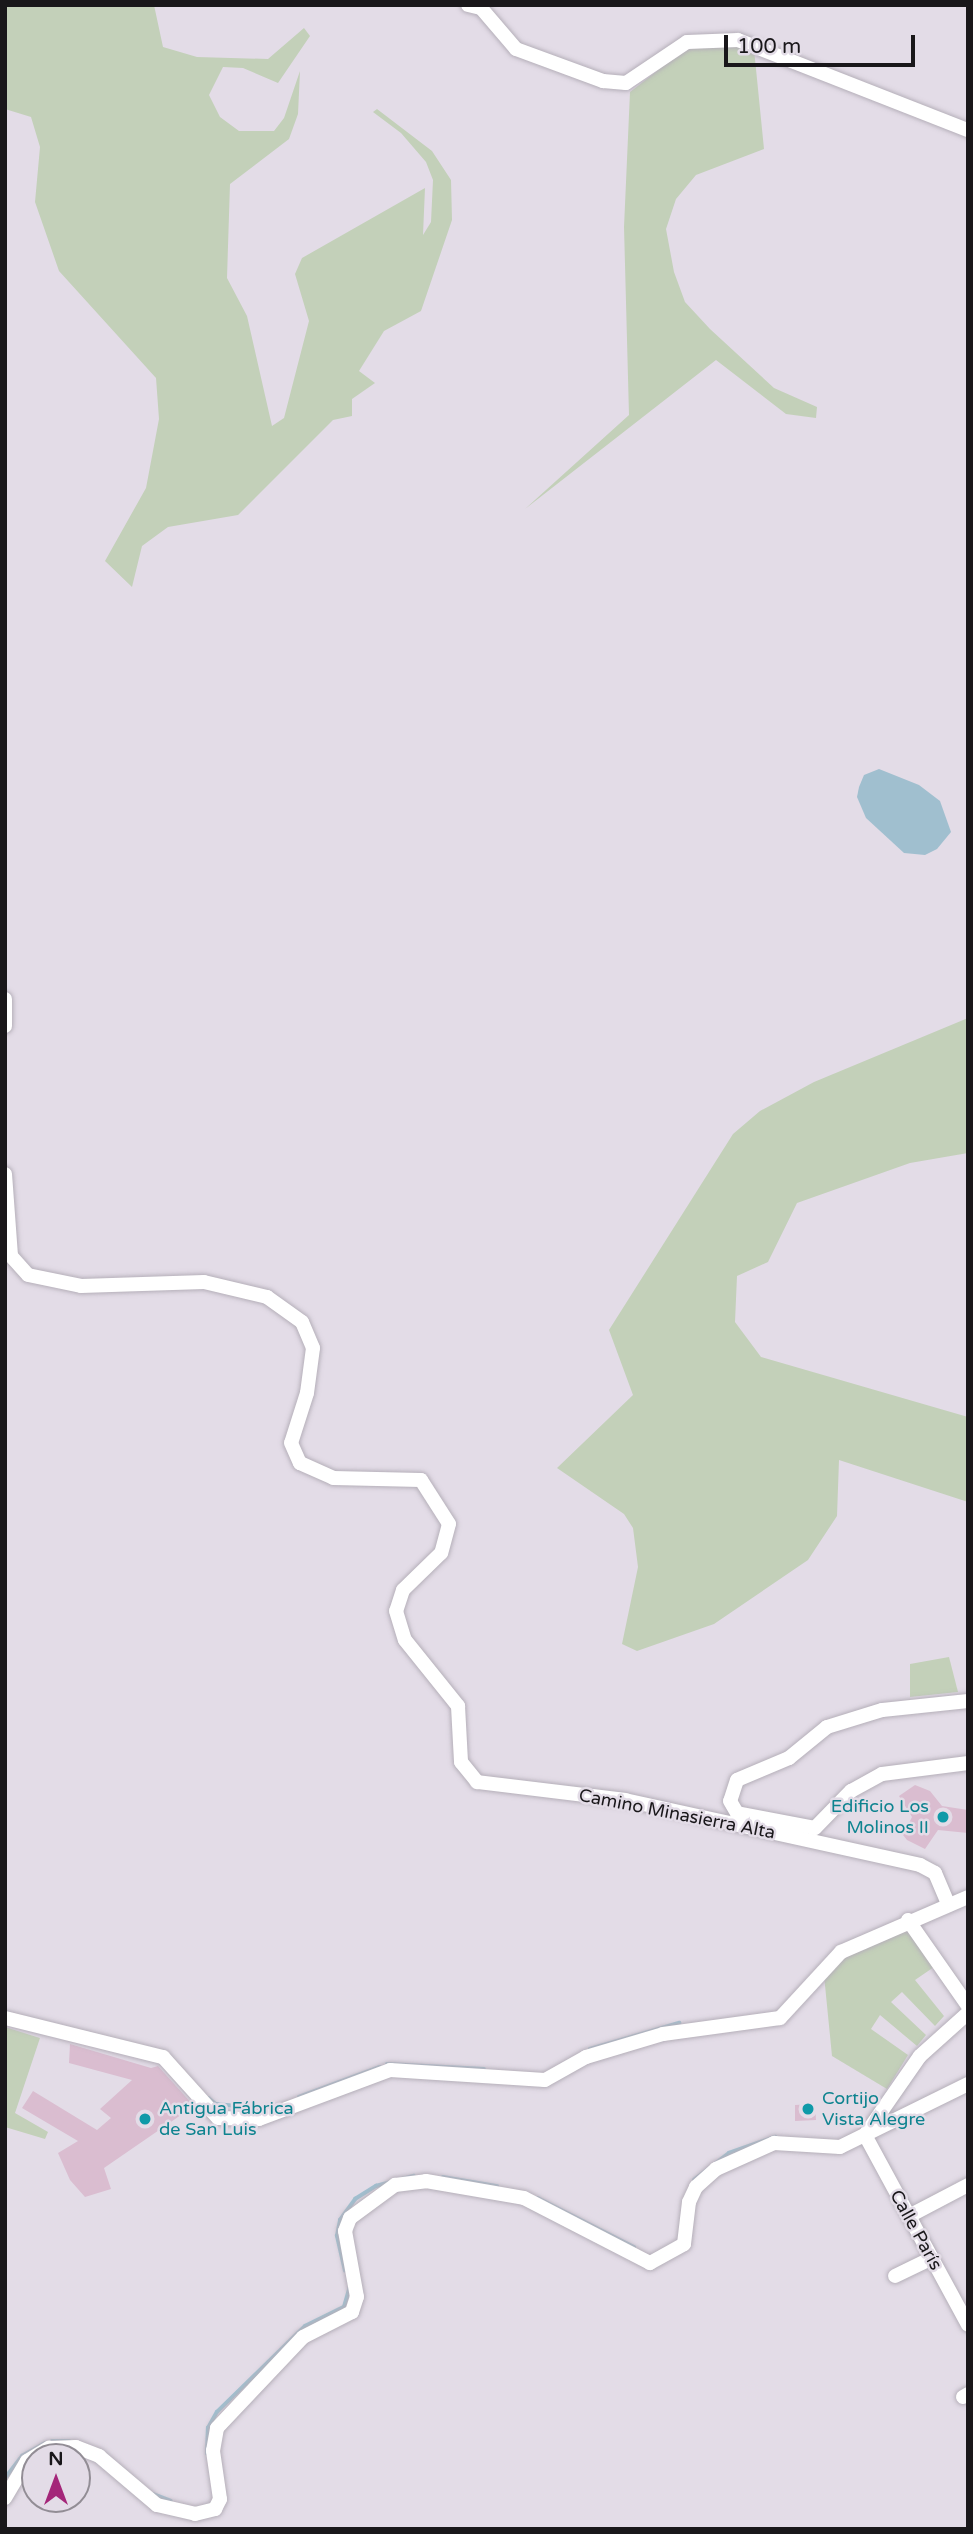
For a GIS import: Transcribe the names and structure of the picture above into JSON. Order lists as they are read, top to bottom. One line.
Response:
{"streets":{"street":["Camino Minasierra Alta","Calle París"]},"places":["Edificio Los Molinos II","Cortijo Vista Alegre","Antigua Fábrica de San Luis"],"scale_bar":"100 m","north":"top"}
